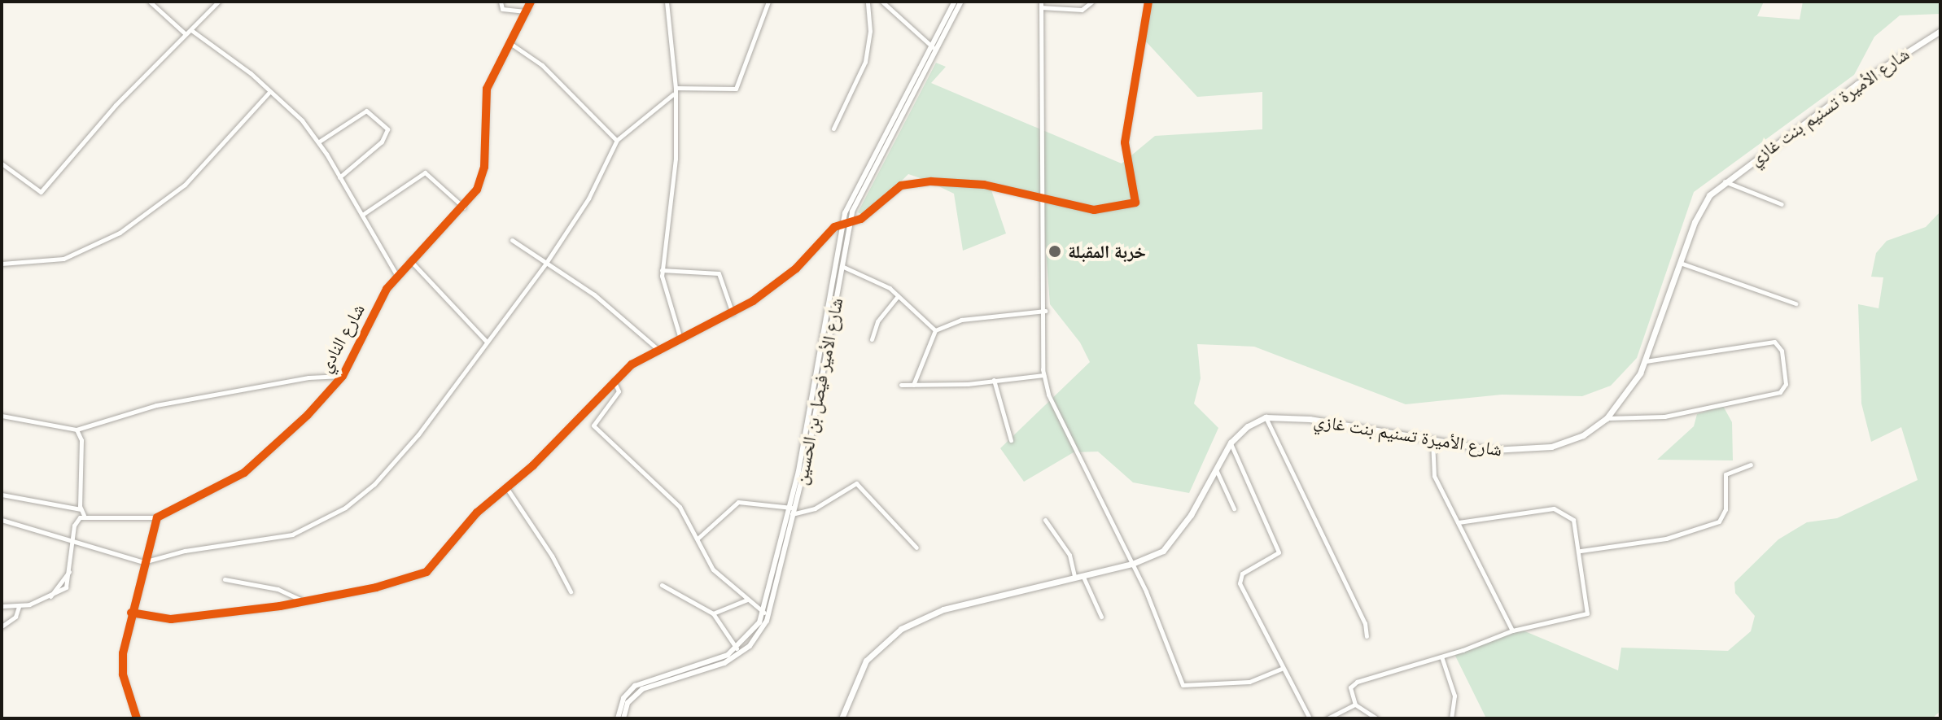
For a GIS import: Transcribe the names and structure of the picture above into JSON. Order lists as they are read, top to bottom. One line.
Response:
{"streets":{"main road":["شارع الأميرة تسنيم بنت غازي"],"street":["شارع النادي","شارع الأمير فيصل بن الحسين"]},"places":["خربة المقبلة"]}
